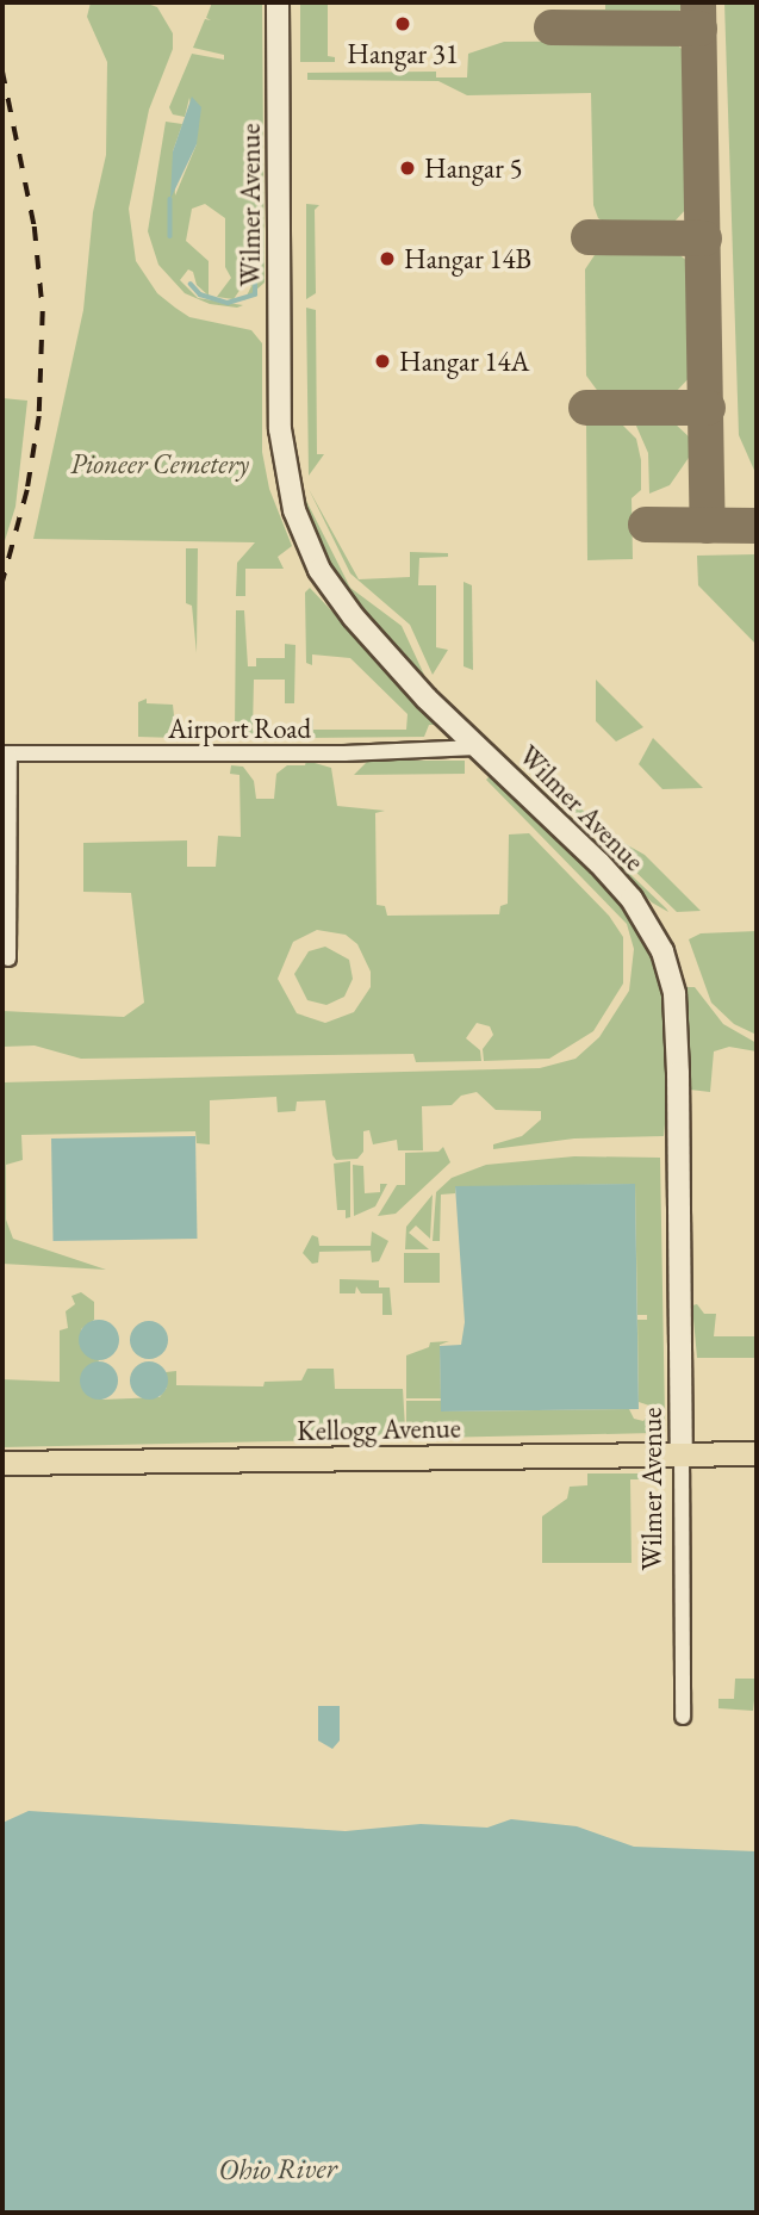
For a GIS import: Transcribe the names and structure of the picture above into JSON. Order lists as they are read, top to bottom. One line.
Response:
{"streets":{"main road":["Kellogg Avenue"],"street":["Wilmer Avenue","Airport Road"]},"crossings":[["Wilmer Avenue","Airport Road"],["Wilmer Avenue","Kellogg Avenue"]],"water":["Ohio River"],"parks":["Pioneer Cemetery"],"places":["Hangar 31","Hangar 5","Hangar 14B","Hangar 14A"]}
